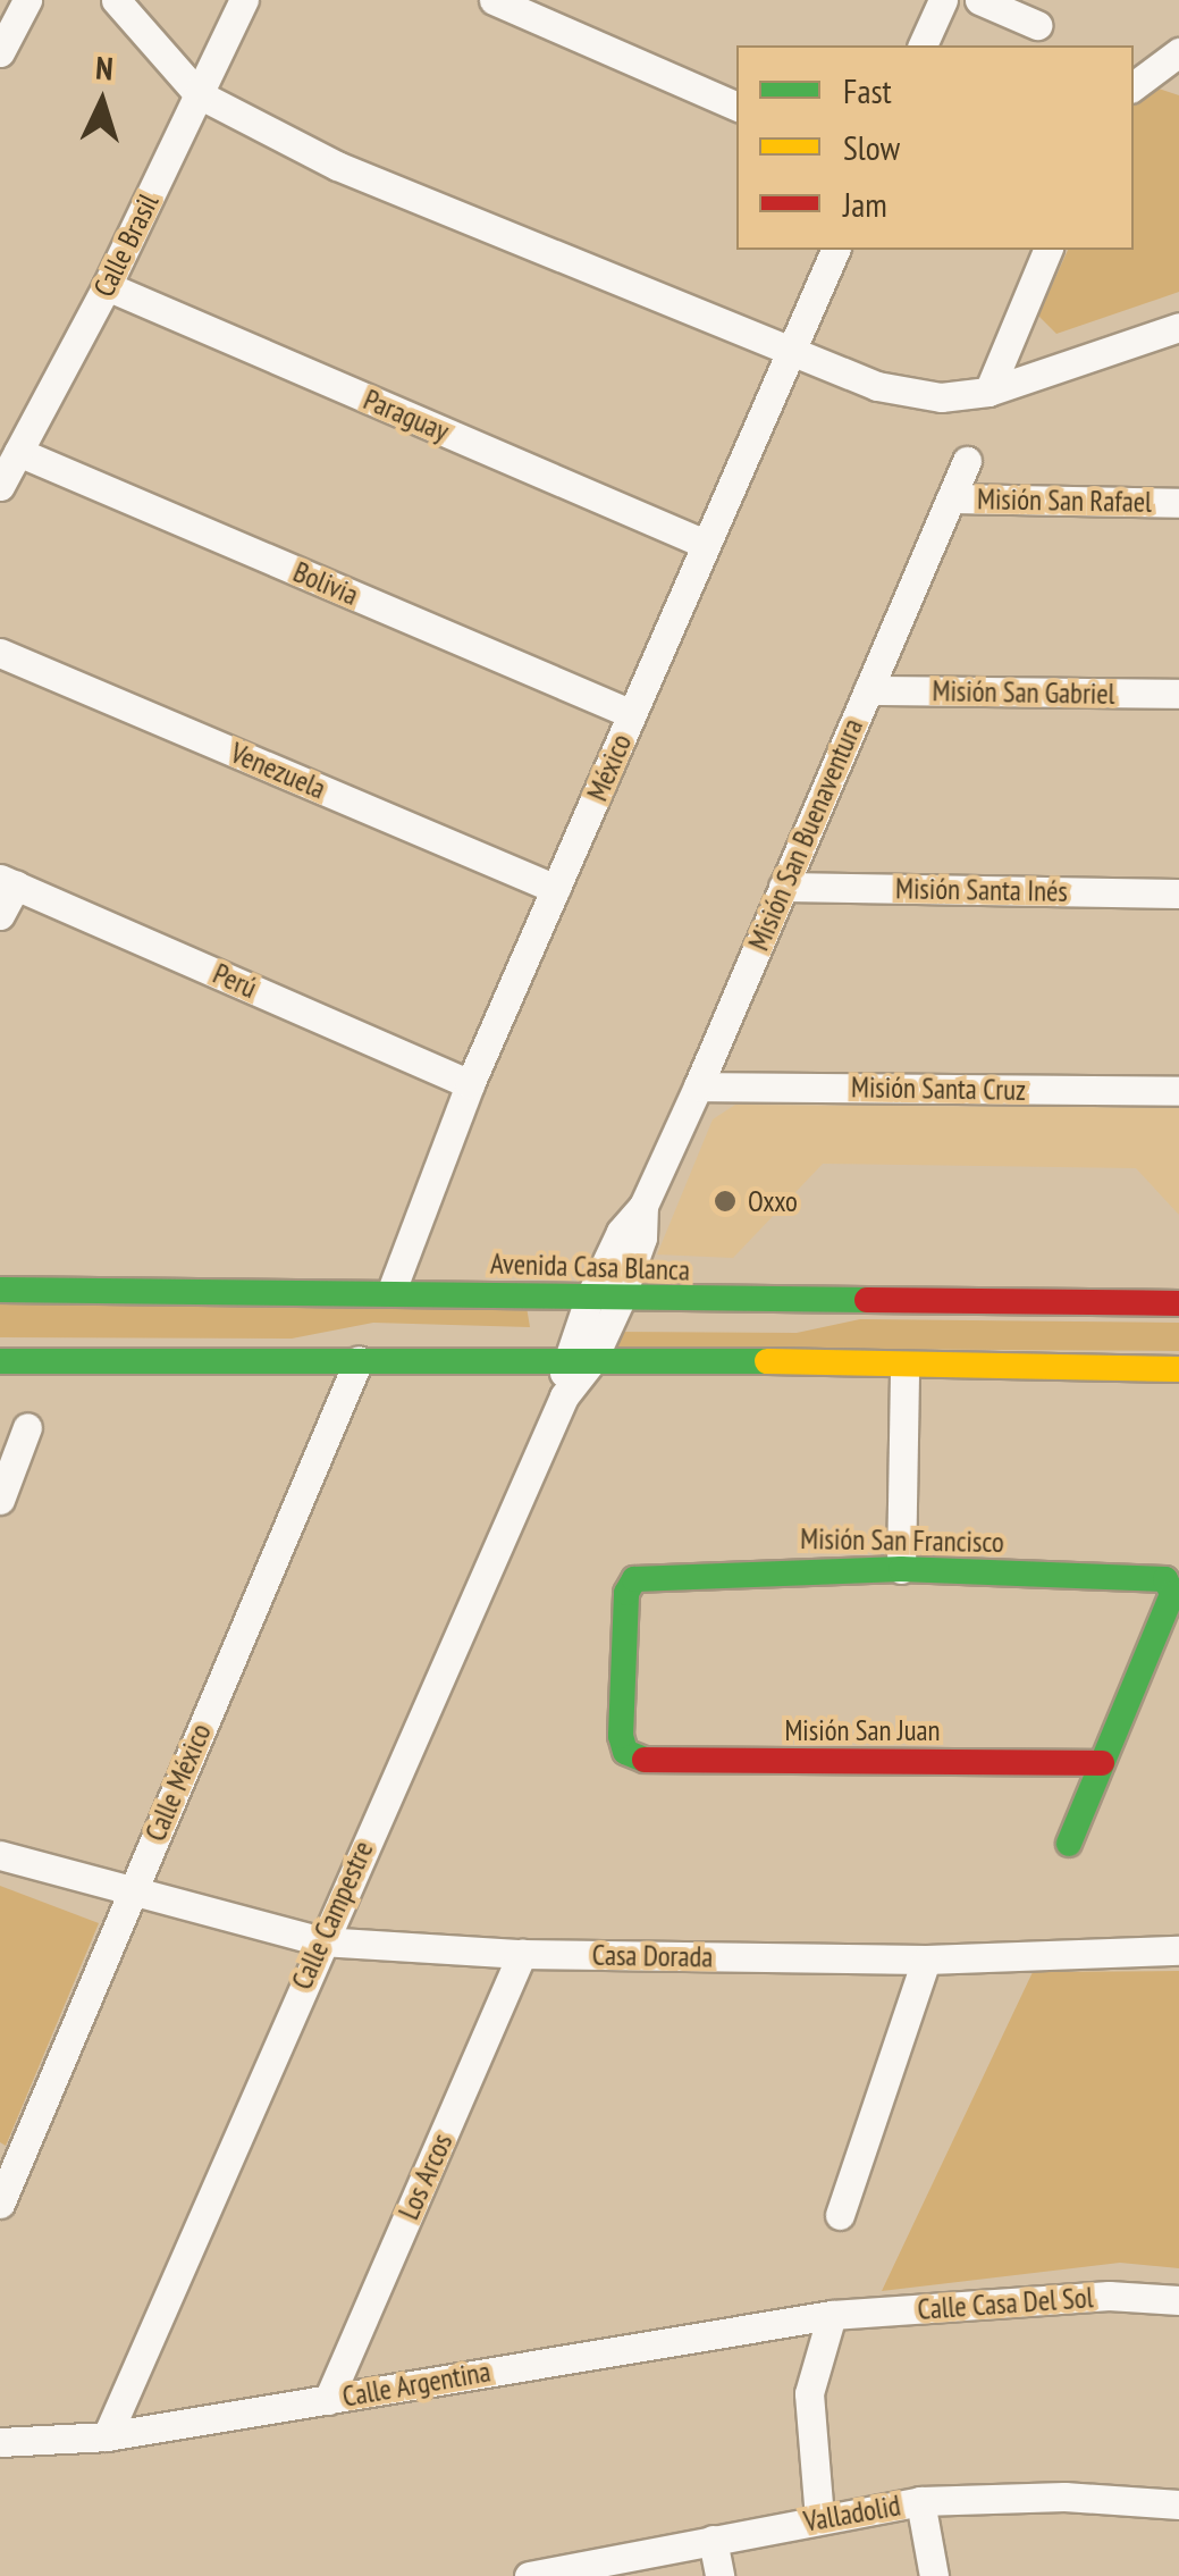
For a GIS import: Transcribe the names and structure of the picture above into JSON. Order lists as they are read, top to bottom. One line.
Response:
{"streets":{"street":["Calle Brasil","Paraguay","Misión San Rafael","Bolivia","Misión San Gabriel","México","Venezuela","Misión San Buenaventura","Misión Santa Inés","Perú","Misión Santa Cruz","Avenida Casa Blanca","Misión San Francisco","Misión San Juan","Calle México","Calle Campestre","Casa Dorada","Los Arcos","Calle Casa Del Sol","Calle Argentina","Valladolid"]},"crossings":[["Calle Brasil","Paraguay"],["Calle Brasil","Bolivia"],["Paraguay","México"],["Misión San Rafael","Misión San Buenaventura"],["Bolivia","México"],["Misión San Gabriel","Misión San Buenaventura"],["México","Venezuela"],["México","Perú"],["México","Avenida Casa Blanca"],["Misión San Buenaventura","Misión Santa Inés"],["Misión San Buenaventura","Misión Santa Cruz"],["Misión San Buenaventura","Avenida Casa Blanca"],["Misión San Buenaventura","Calle Campestre"],["Avenida Casa Blanca","Calle Campestre"],["Misión San Francisco","Misión San Juan"],["Calle México","Casa Dorada"],["Calle Campestre","Casa Dorada"],["Calle Campestre","Calle Argentina"],["Casa Dorada","Los Arcos"],["Los Arcos","Calle Argentina"],["Calle Casa Del Sol","Calle Argentina"]],"places":["Oxxo"],"legend":["Fast","Slow","Jam"],"north":"top"}
